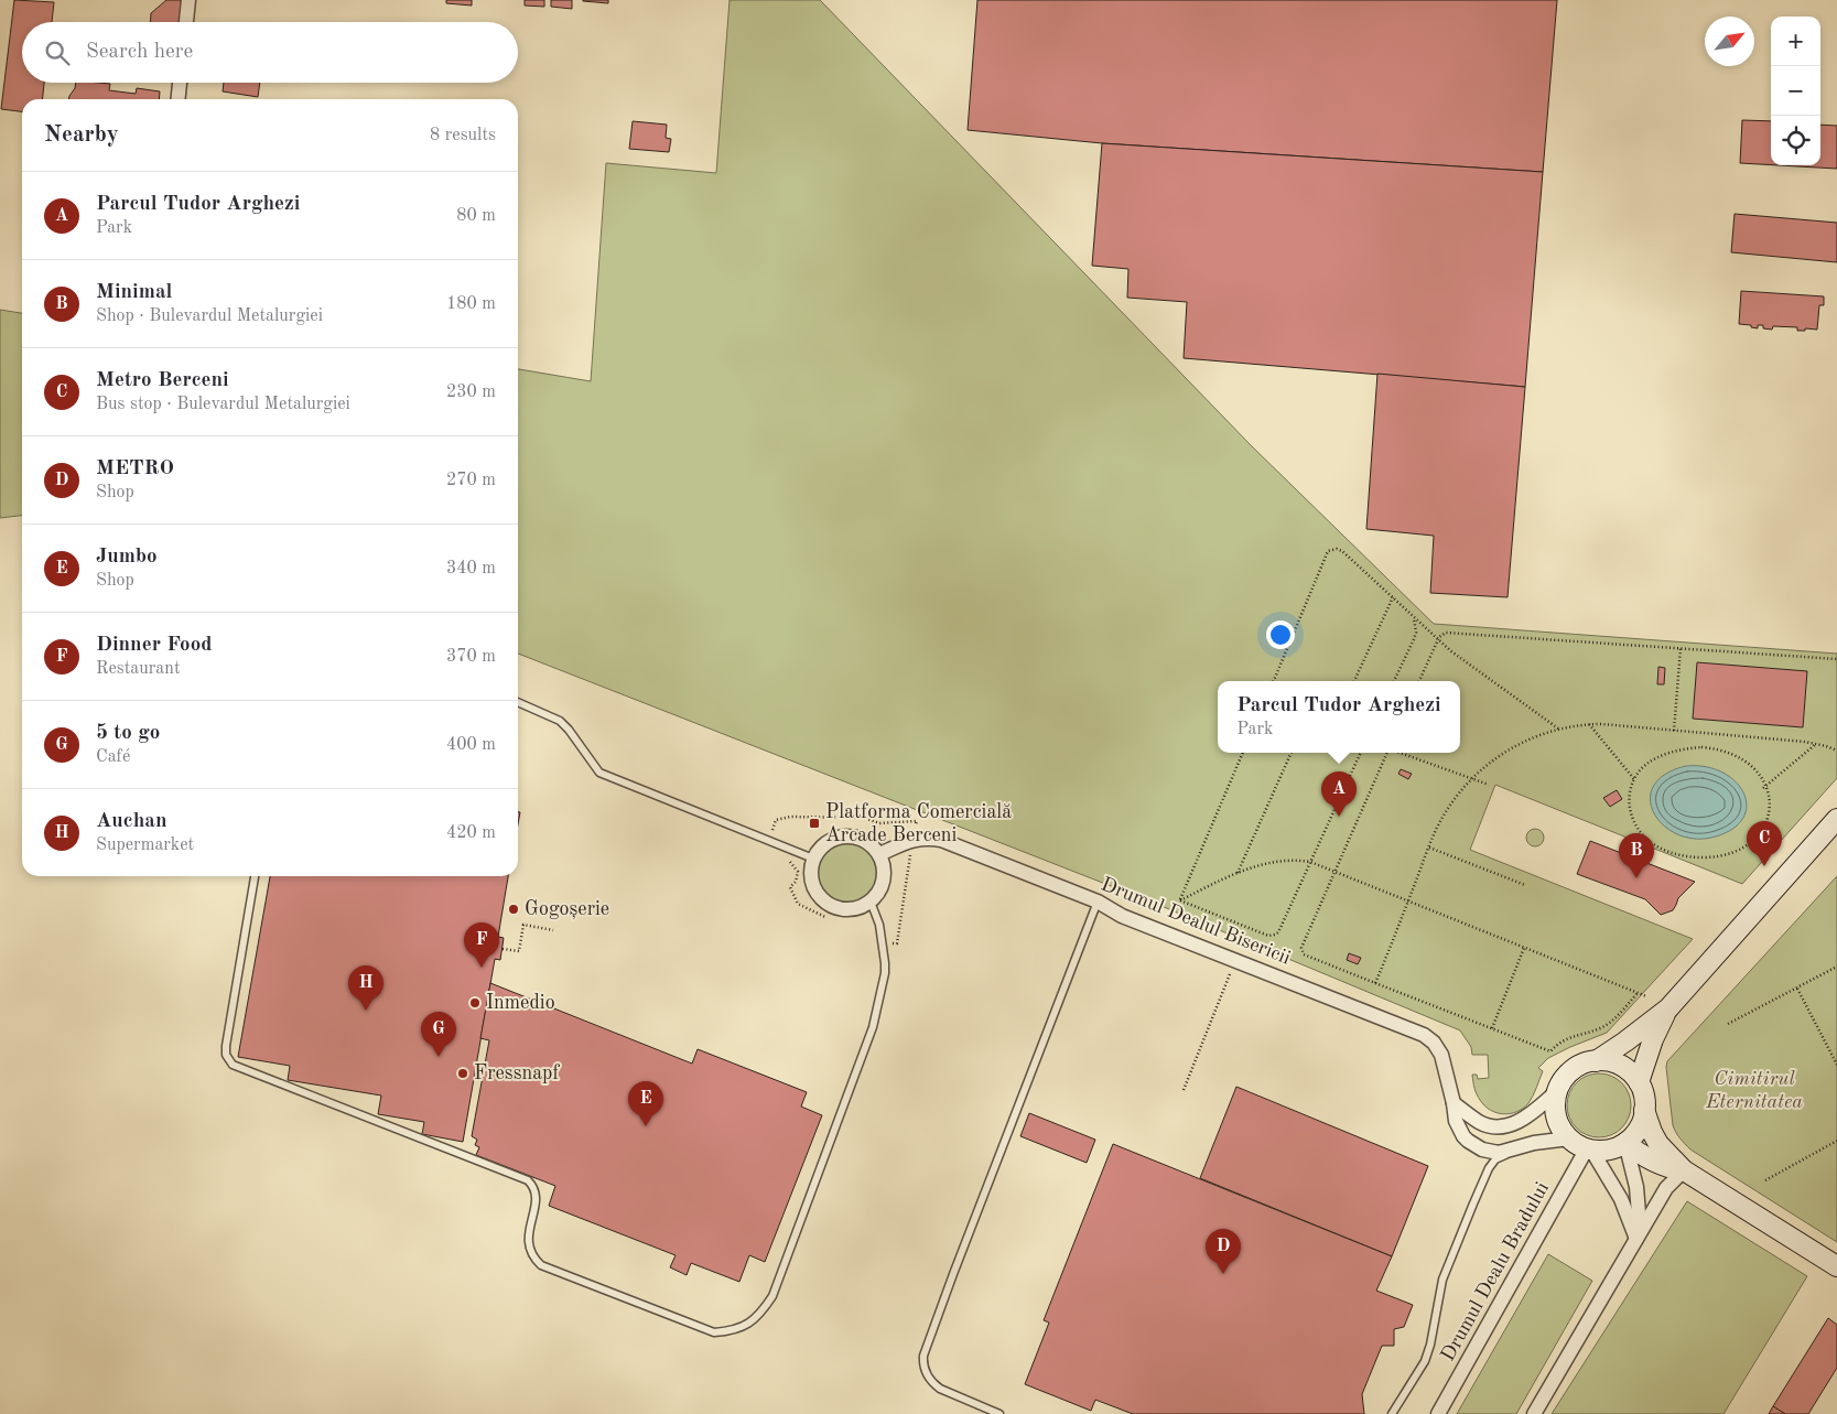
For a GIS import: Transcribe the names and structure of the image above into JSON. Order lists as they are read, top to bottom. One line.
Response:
{"streets":{"street":["Drumul Dealul Bisericii","Drumul Dealu Bradului"]},"crossings":[["Drumul Dealul Bisericii","Drumul Dealu Bradului"]],"parks":["Cimitirul Eternitatea"],"places":{"transit":["Platforma Comercială Arcade Berceni"],"other":["Gogoșerie","Inmedio","Fressnapf"]},"north":"top right","page":{"map_buttons":["+","−"],"search":"Search here","heading":["Nearby","8 results"],"list":[{"mark":"A","name":"Parcul Tudor Arghezi","note":"Park","value":"80 m"},{"mark":"B","name":"Minimal","note":"Shop · Bulevardul Metalurgiei","value":"180 m"},{"mark":"C","name":"Metro Berceni","note":"Bus stop · Bulevardul Metalurgiei","value":"230 m"},{"mark":"D","name":"METRO","note":"Shop","value":"270 m"},{"mark":"E","name":"Jumbo","note":"Shop","value":"340 m"},{"mark":"F","name":"Dinner Food","note":"Restaurant","value":"370 m"},{"mark":"G","name":"5 to go","note":"Café","value":"400 m"},{"mark":"H","name":"Auchan","note":"Supermarket","value":"420 m"}],"popup":["Parcul Tudor Arghezi","Park"],"pins":["A","C","B","F","H","G","E","D"]}}
